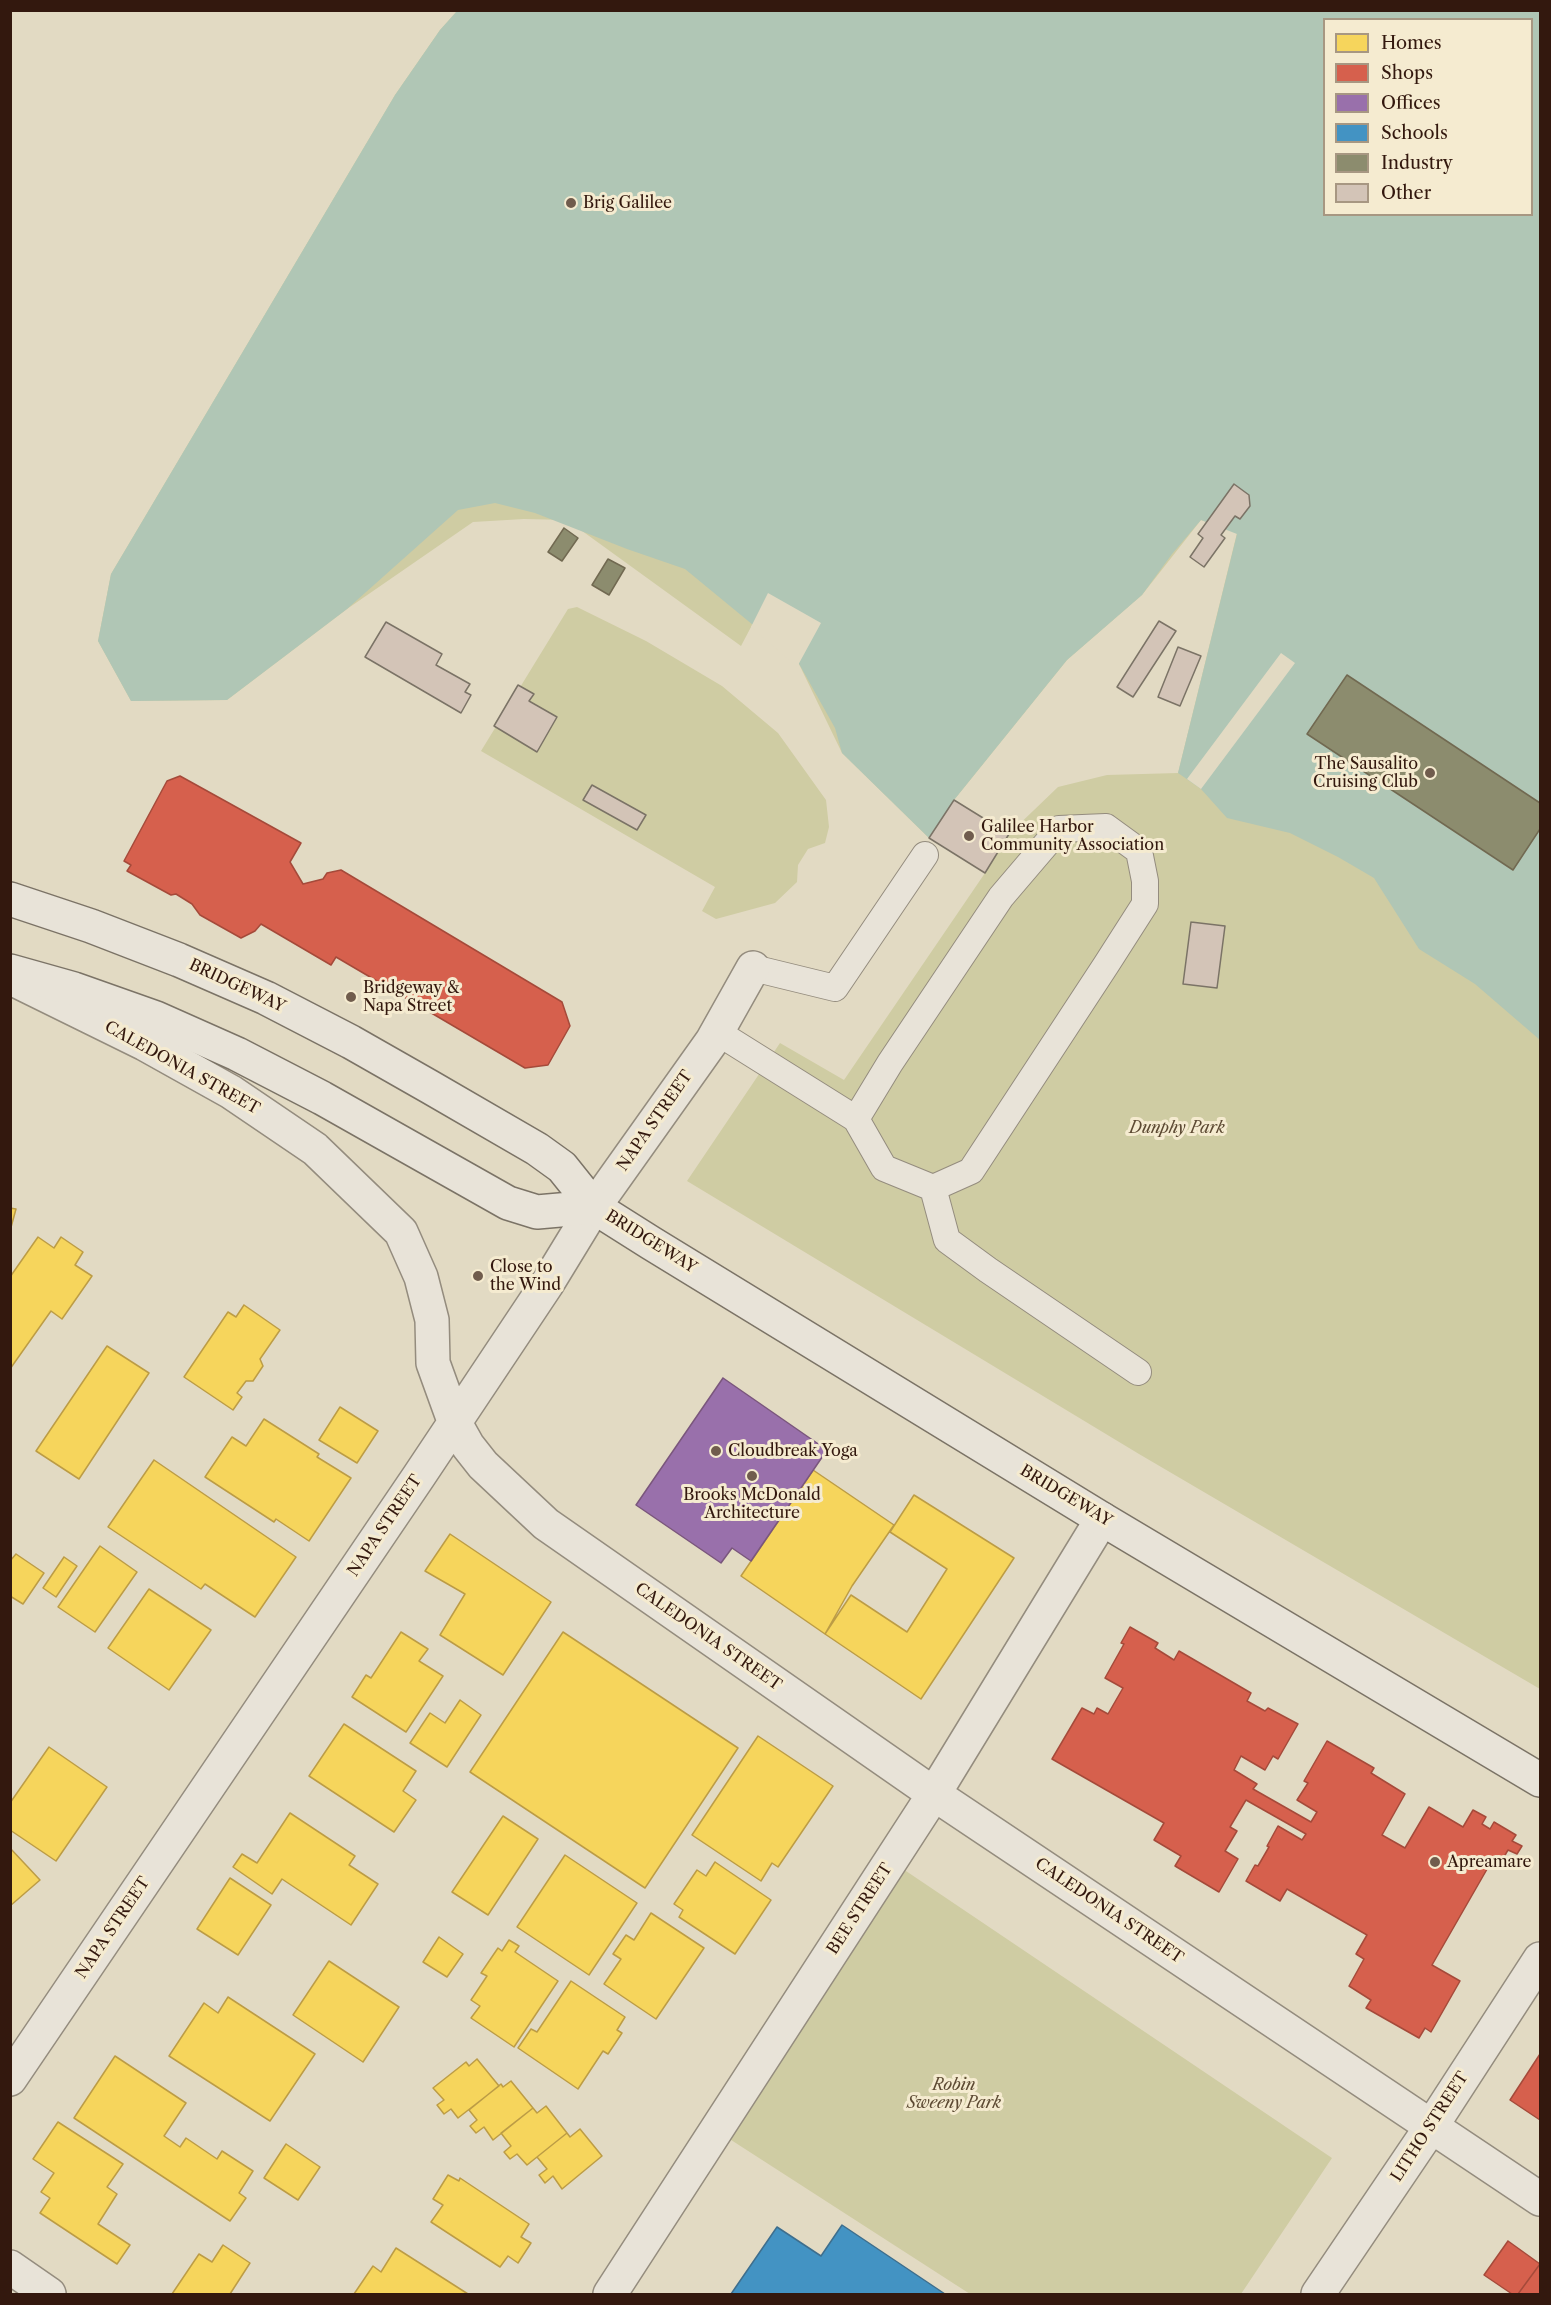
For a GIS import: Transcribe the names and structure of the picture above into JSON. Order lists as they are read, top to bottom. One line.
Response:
{"streets":{"street":["BRIDGEWAY","CALEDONIA STREET","NAPA STREET","BEE STREET","LITHO STREET"]},"crossings":[["BRIDGEWAY","NAPA STREET"],["BRIDGEWAY","BEE STREET"],["CALEDONIA STREET","NAPA STREET"],["CALEDONIA STREET","BEE STREET"],["CALEDONIA STREET","LITHO STREET"]],"parks":["Dunphy Park","Robin Sweeny Park"],"places":["Brig Galilee","The Sausalito Cruising Club","Galilee Harbor Community Association","Bridgeway & Napa Street","Close to the Wind","Cloudbreak Yoga","Brooks McDonald Architecture","Apreamare"],"legend":["Homes","Shops","Offices","Schools","Industry","Other"]}
